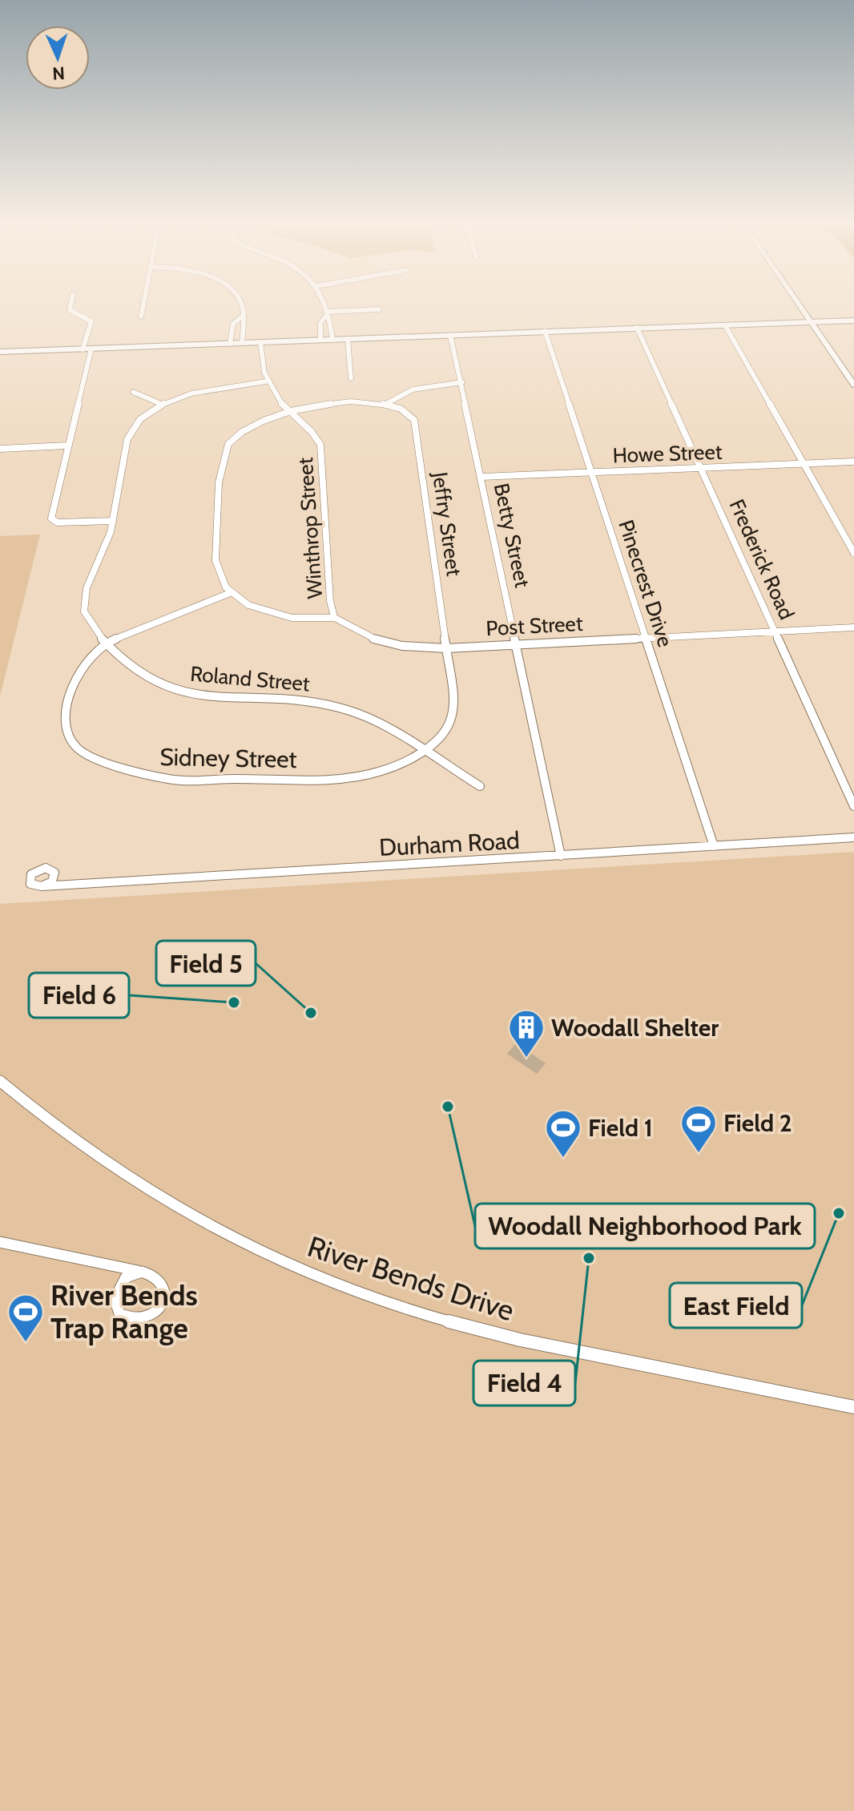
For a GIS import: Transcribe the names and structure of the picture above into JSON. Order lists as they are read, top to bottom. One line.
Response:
{"streets":{"street":["Howe Street","Jeffry Street","Winthrop Street","Betty Street","Frederick Road","Pinecrest Drive","Post Street","Roland Street","Sidney Street","Durham Road","River Bends Drive"]},"crossings":[["Howe Street","Betty Street"],["Howe Street","Frederick Road"],["Howe Street","Pinecrest Drive"],["Jeffry Street","Winthrop Street"],["Jeffry Street","Post Street"],["Jeffry Street","Roland Street"],["Jeffry Street","Sidney Street"],["Winthrop Street","Post Street"],["Winthrop Street","Roland Street"],["Betty Street","Post Street"],["Betty Street","Durham Road"],["Frederick Road","Post Street"],["Pinecrest Drive","Post Street"],["Pinecrest Drive","Durham Road"],["Roland Street","Sidney Street"]],"places":{"other":["Field 6","Field 5","Woodall Neighborhood Park","East Field","Field 4"],"building":["Woodall Shelter"],"sports":["Field 2","Field 1","River Bends Trap Range"]},"north":"bottom"}
